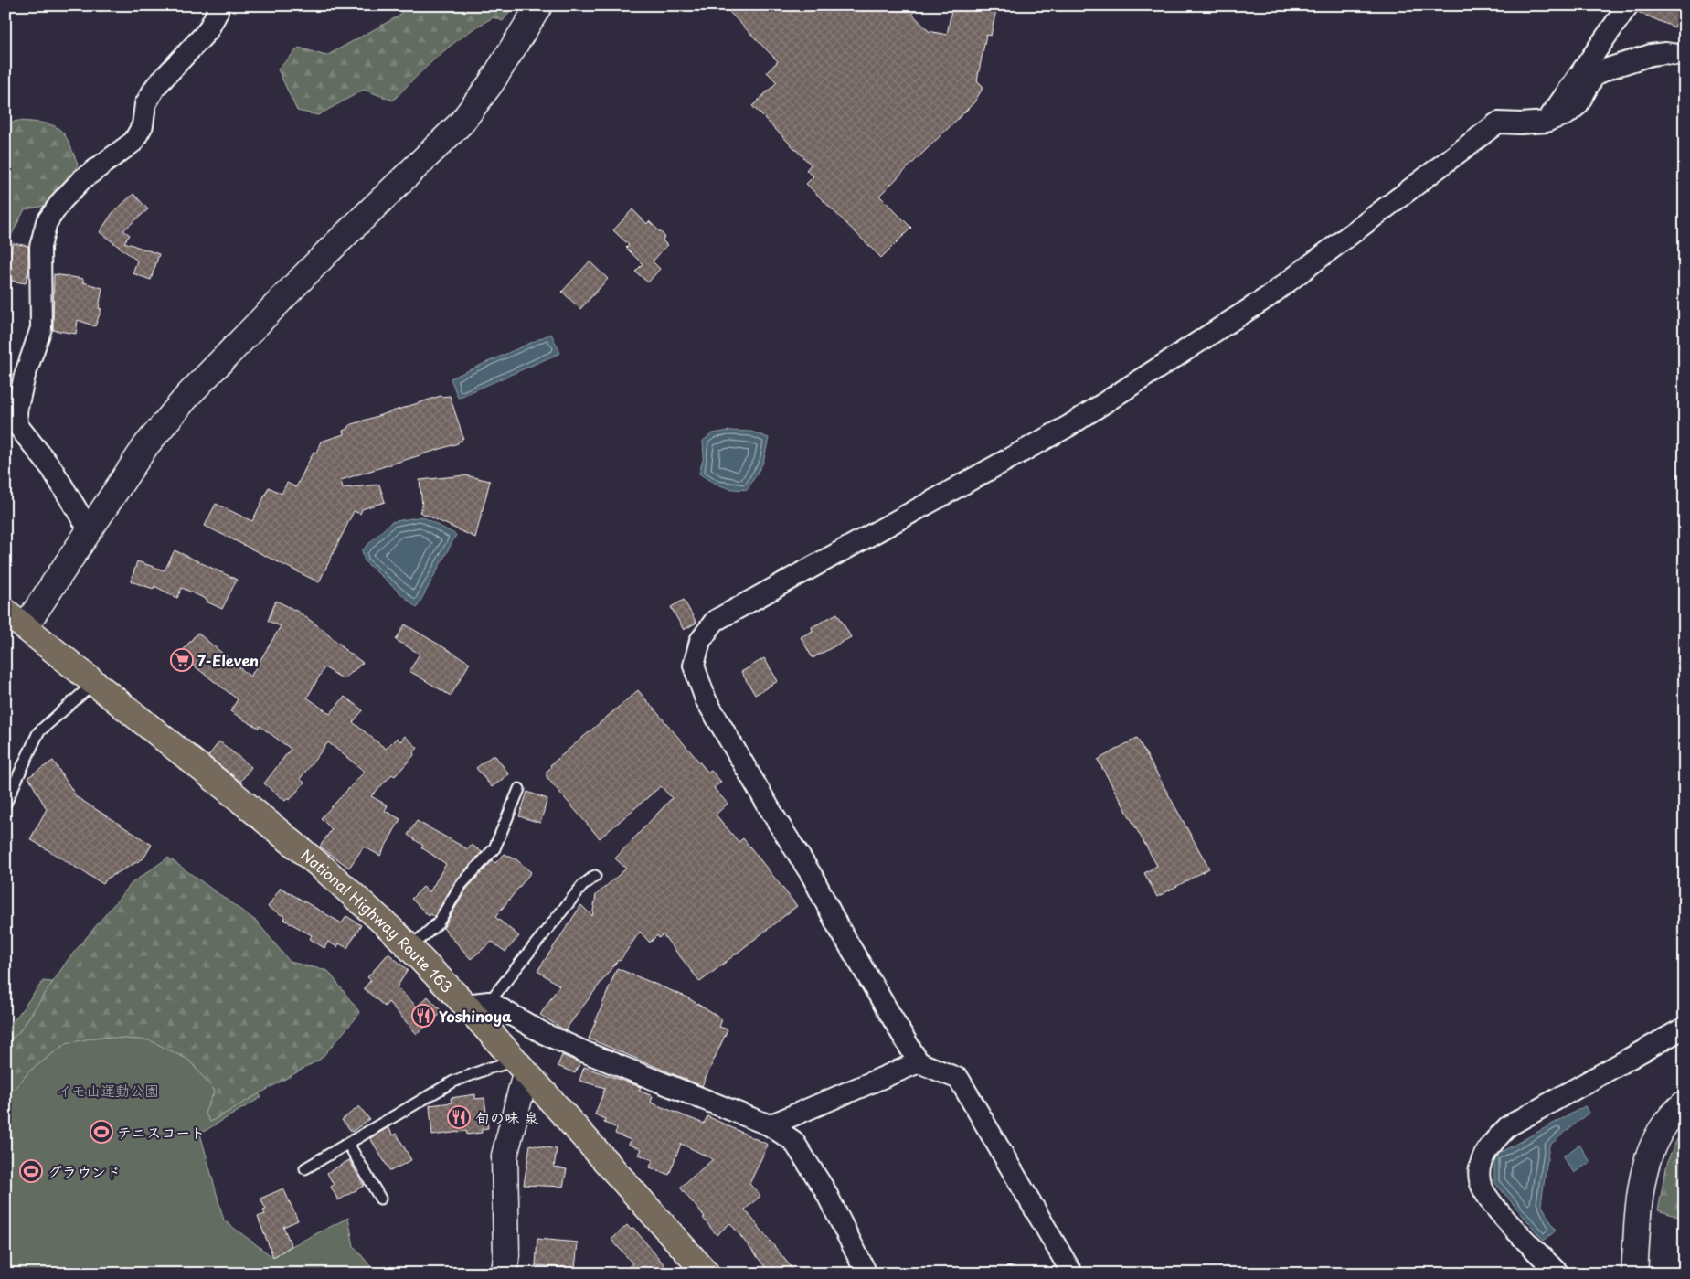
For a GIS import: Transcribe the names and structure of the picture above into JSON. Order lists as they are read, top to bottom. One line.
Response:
{"streets":{"highway":["National Highway Route 163"]},"parks":["イモ山運動公園"],"places":{"supermarket":["7-Eleven"],"restaurant":["Yoshinoya","旬の味 泉"],"sports":["テニスコート","グラウンド"]}}
